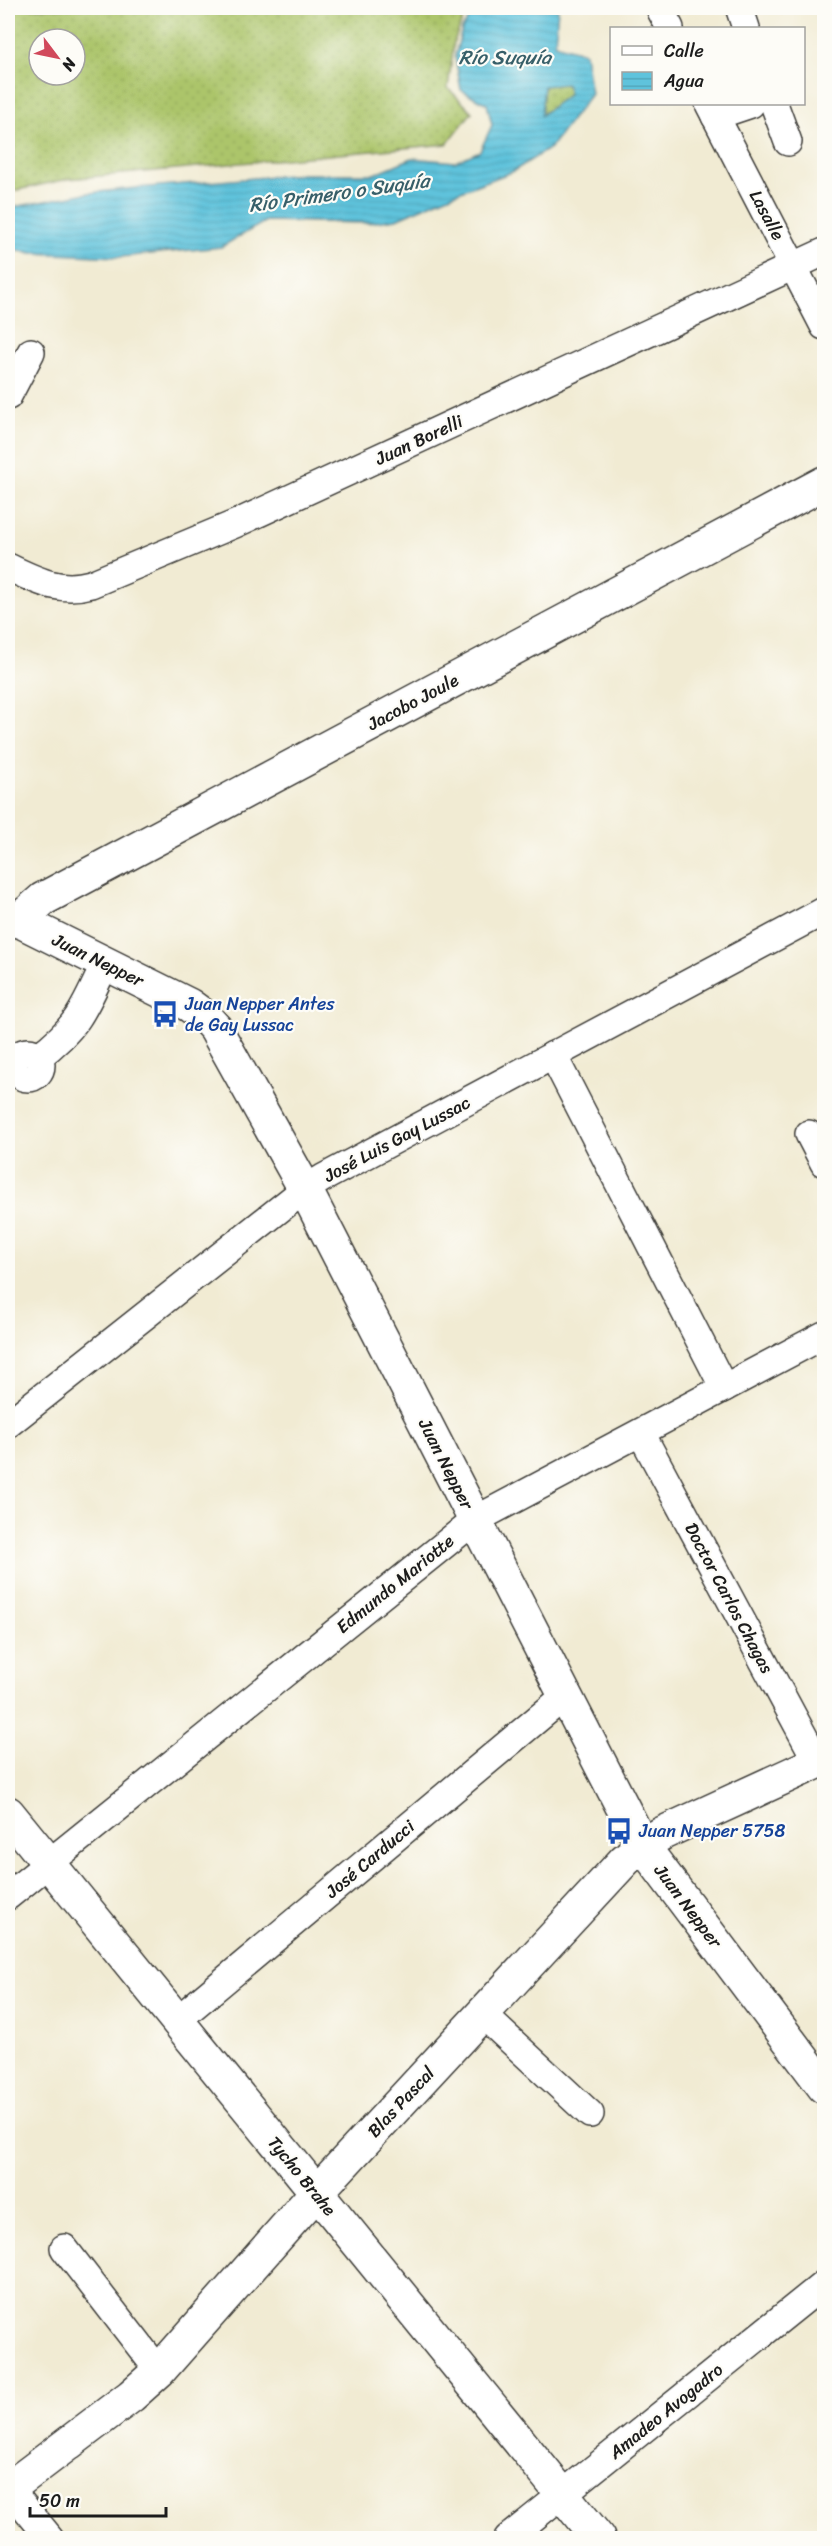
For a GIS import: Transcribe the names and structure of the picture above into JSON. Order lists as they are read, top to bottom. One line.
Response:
{"streets":{"main road":["Jacobo Joule","Juan Nepper","Blas Pascal","Tycho Brahe"],"street":["Lasalle","Juan Borelli","José Luis Gay Lussac","Edmundo Mariotte","Doctor Carlos Chagas","José Carducci","Amadeo Avogadro"]},"crossings":[["Lasalle","Juan Borelli"],["Jacobo Joule","Juan Nepper"],["Juan Nepper","José Luis Gay Lussac"],["Juan Nepper","Edmundo Mariotte"],["Juan Nepper","José Carducci"],["Juan Nepper","Blas Pascal"],["Edmundo Mariotte","Doctor Carlos Chagas"],["Edmundo Mariotte","Tycho Brahe"],["Doctor Carlos Chagas","Blas Pascal"],["José Carducci","Tycho Brahe"],["Blas Pascal","Tycho Brahe"],["Tycho Brahe","Amadeo Avogadro"]],"water":["Río Suquía","Río Primero o Suquía"],"places":{"bus stop":["Juan Nepper Antes de Gay Lussac","Juan Nepper 5758"]},"legend":["Calle","Agua"],"scale_bar":"50 m","north":"bottom right"}
